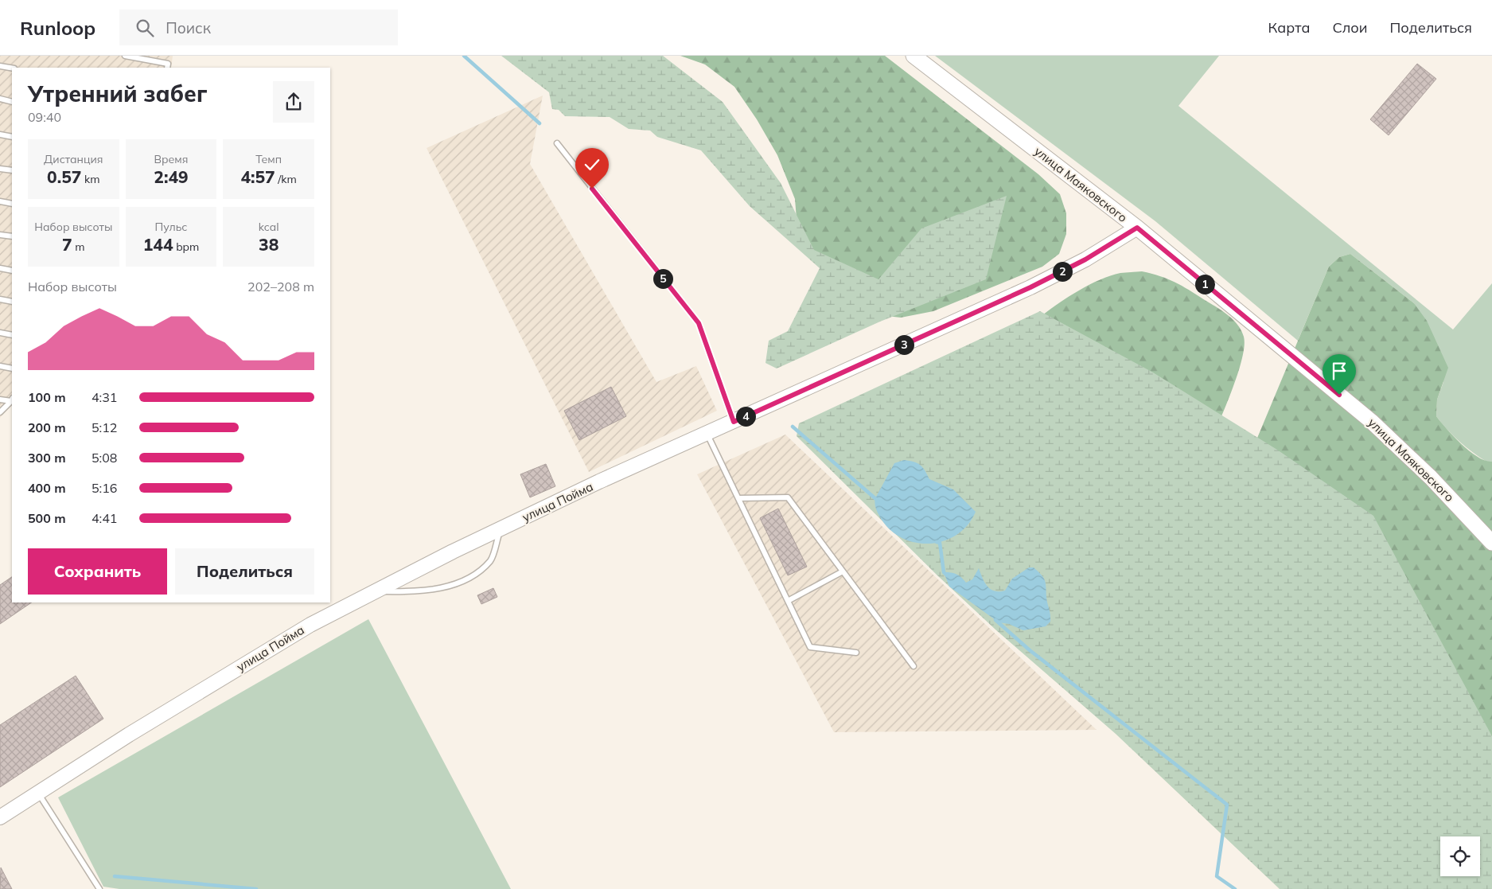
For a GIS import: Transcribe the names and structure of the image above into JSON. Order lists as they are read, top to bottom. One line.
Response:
{"streets":{"main road":["улица Маяковского","улица Пойма"]},"crossings":[["улица Маяковского","улица Пойма"]],"page":{"header":"Runloop","search":"Поиск","nav":["Карта","Слои","Поделиться"],"heading":["Утренний забег","09:40"],"stats":[["Дистанция","0.57 km"],["Время","2:49"],["Темп","4:57 /km"],["Набор высоты","7 m"],["Пульс","144 bpm"],["kcal","38"]],"pins":["2","5","1","3","4"],"chart":["Набор высоты","202–208 m"],"list":[{"name":"100 m","note":"4:31"},{"name":"200 m","note":"5:12"},{"name":"300 m","note":"5:08"},{"name":"400 m","note":"5:16"},{"name":"500 m","note":"4:41"}],"buttons":["Сохранить","Поделиться"]}}
